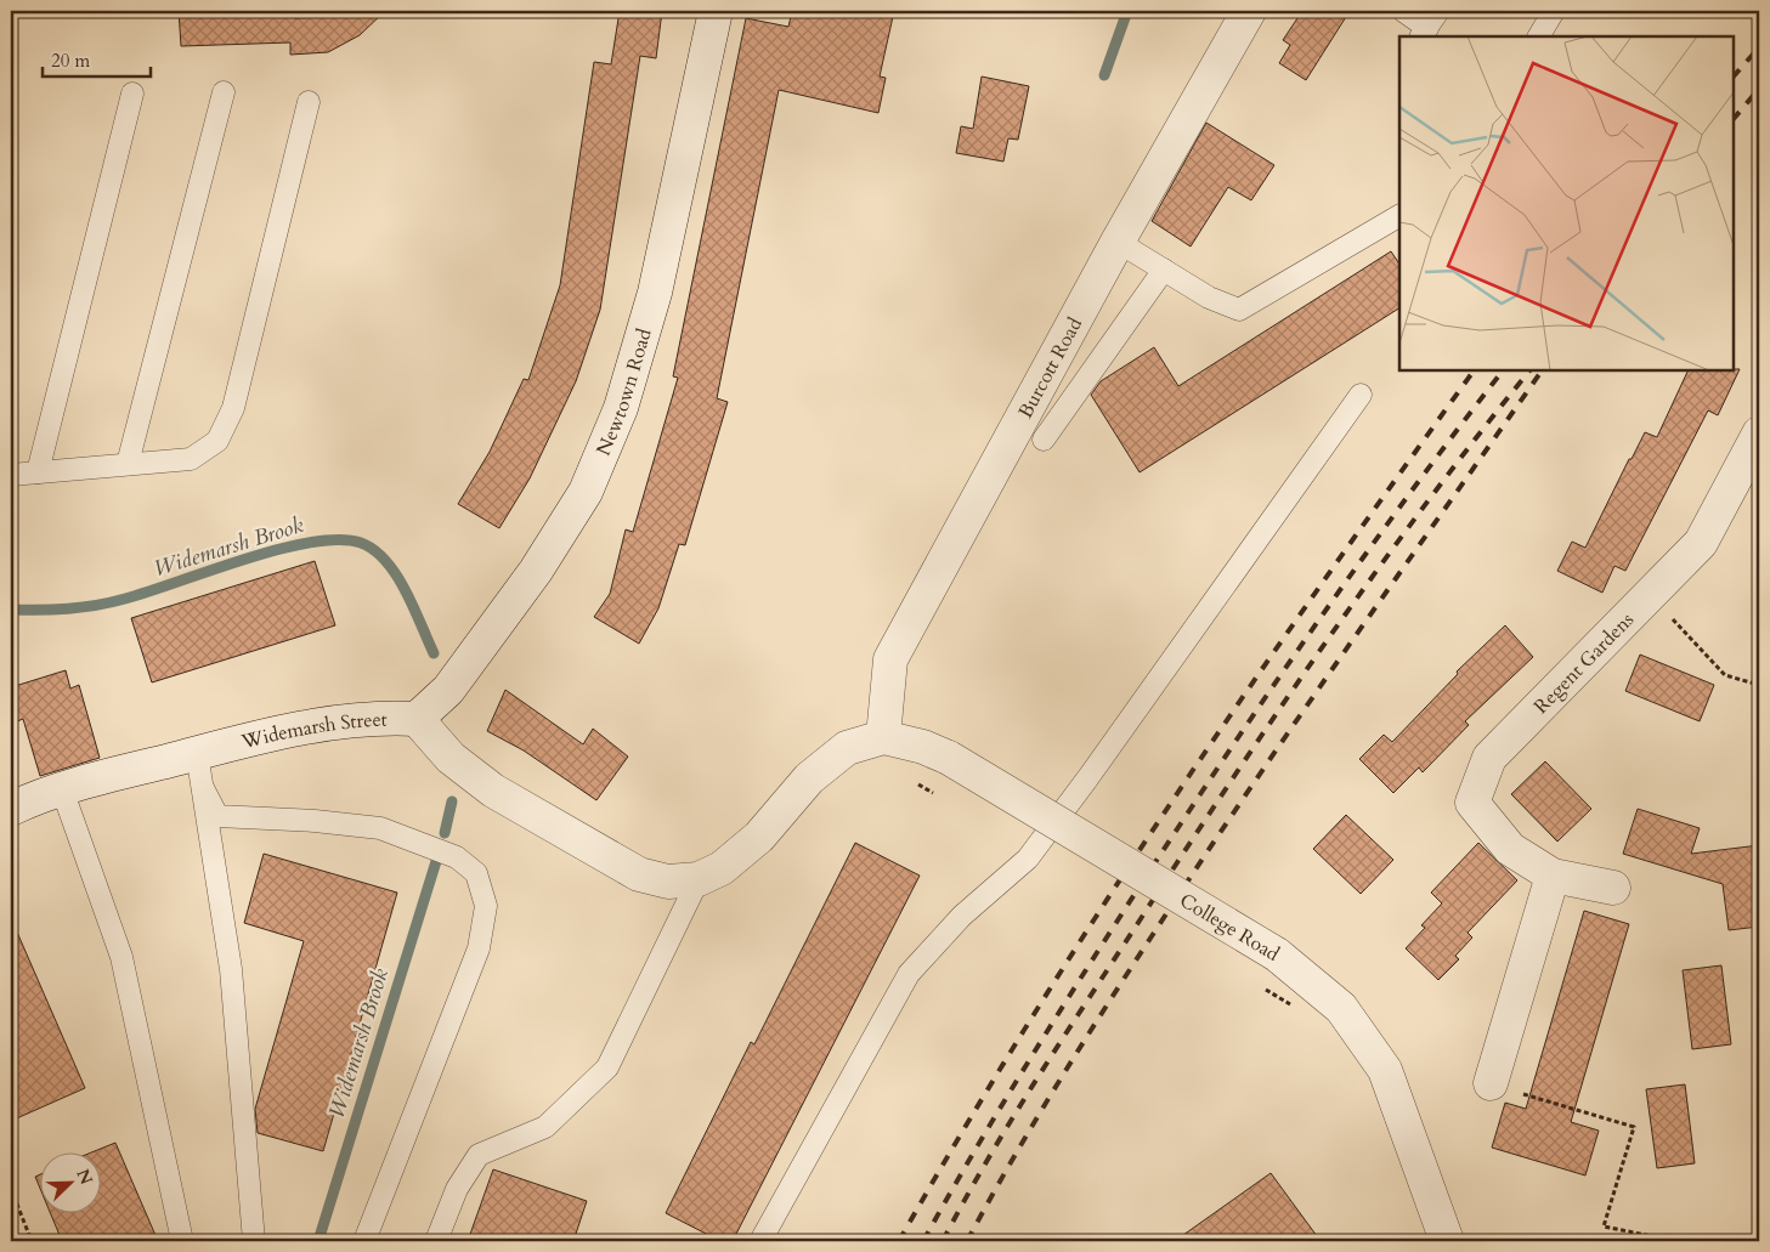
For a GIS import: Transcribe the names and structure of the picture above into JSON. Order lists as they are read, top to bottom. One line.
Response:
{"streets":{"street":["Burcott Road","Newtown Road","Regent Gardens","Widemarsh Street","College Road"]},"crossings":[["Burcott Road","College Road"],["Newtown Road","Widemarsh Street"]],"water":["Widemarsh Brook"],"scale_bar":"20 m","north":"top right"}
